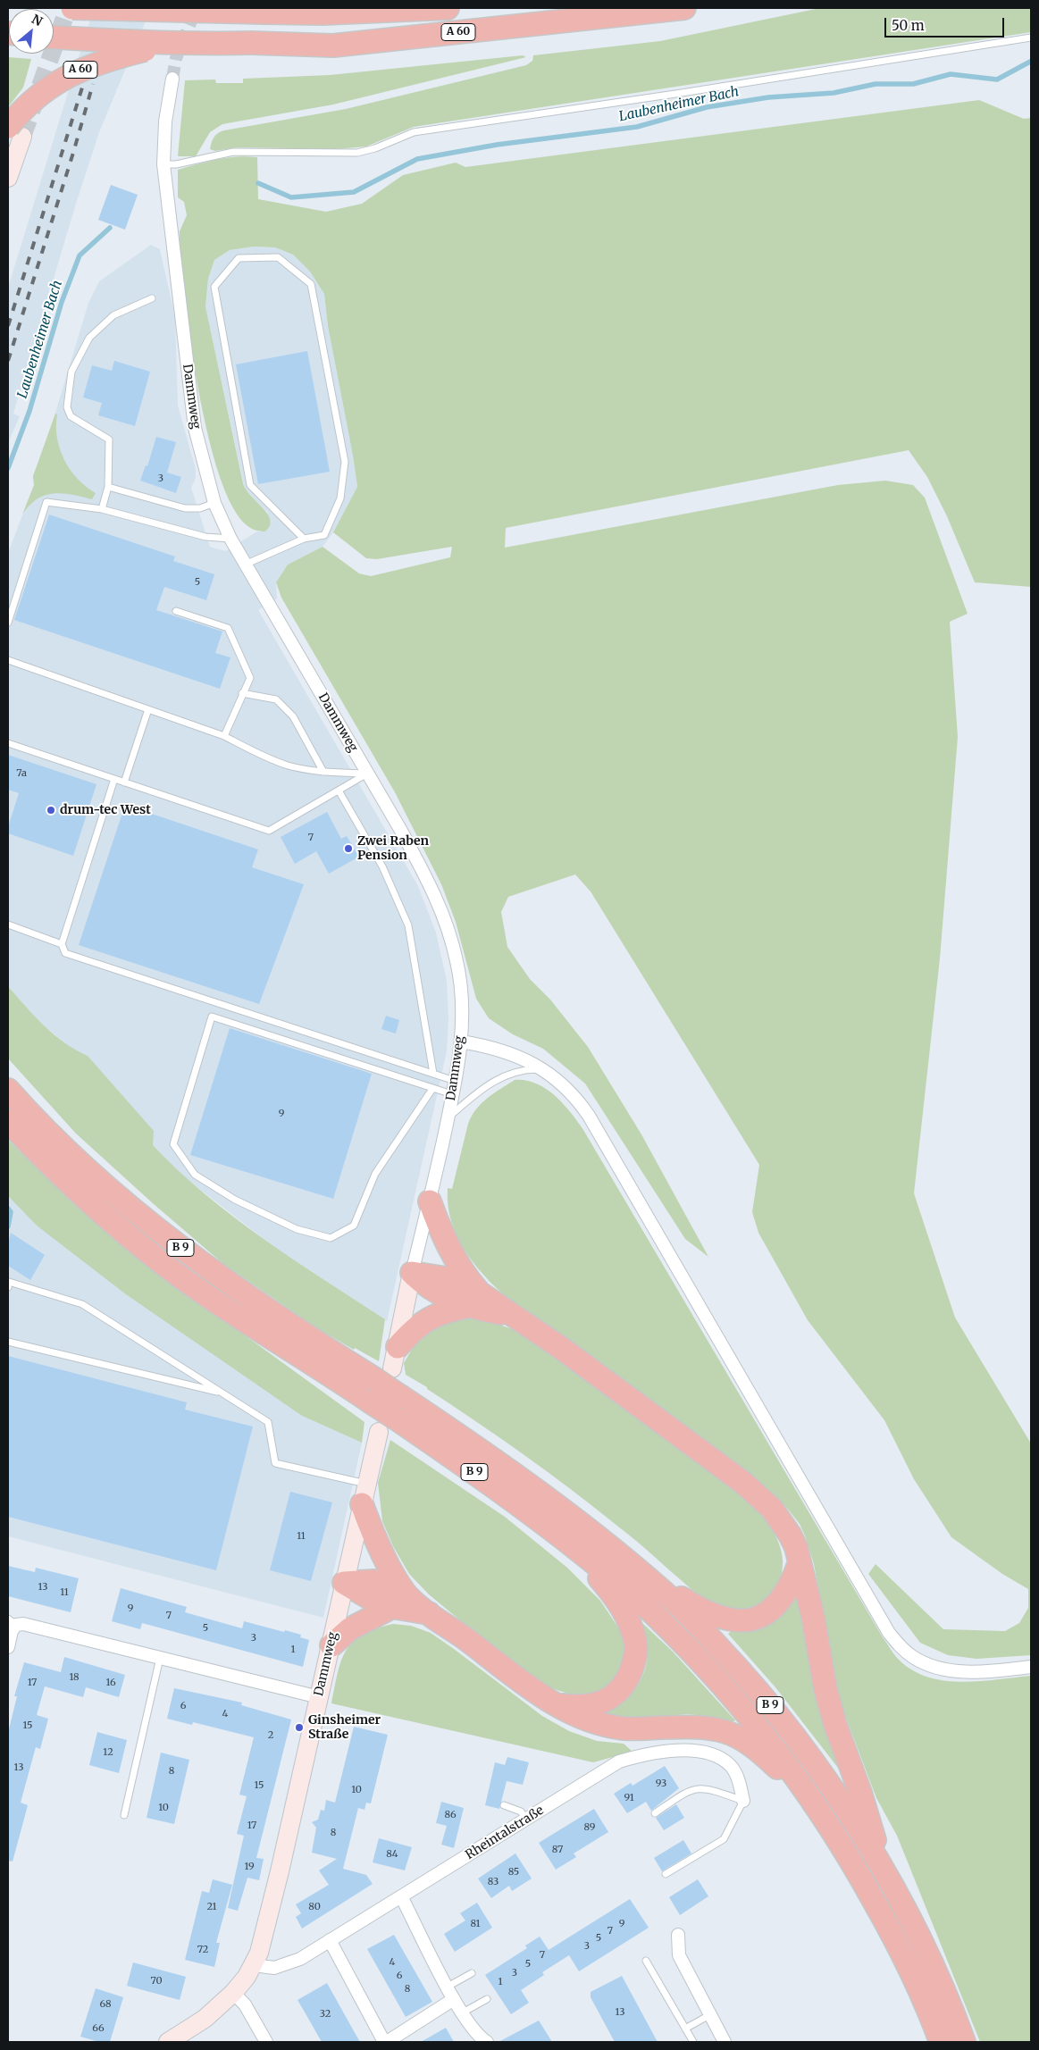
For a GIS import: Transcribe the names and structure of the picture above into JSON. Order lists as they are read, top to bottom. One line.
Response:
{"streets":{"highway":["A 60","B 9"],"street":["Dammweg","Rheintalstraße"]},"crossings":[["Dammweg","B 9"],["Dammweg","Rheintalstraße"]],"water":["Laubenheimer Bach"],"places":["drum-tec West","Zwei Raben Pension","Ginsheimer Straße"],"house_numbers":["3","5","7a","7","9","11","13","11","9","7","5","3","1","18","17","16","6","4","15","2","12","13","8","93","15","10","91","10","86","17","89","8","87","84","19","85","83","21","80","81","9","7","5","3","72","7","4","5","3","6","70","1","8","68","13","32","66"],"scale_bar":"50 m","north":"top right"}
